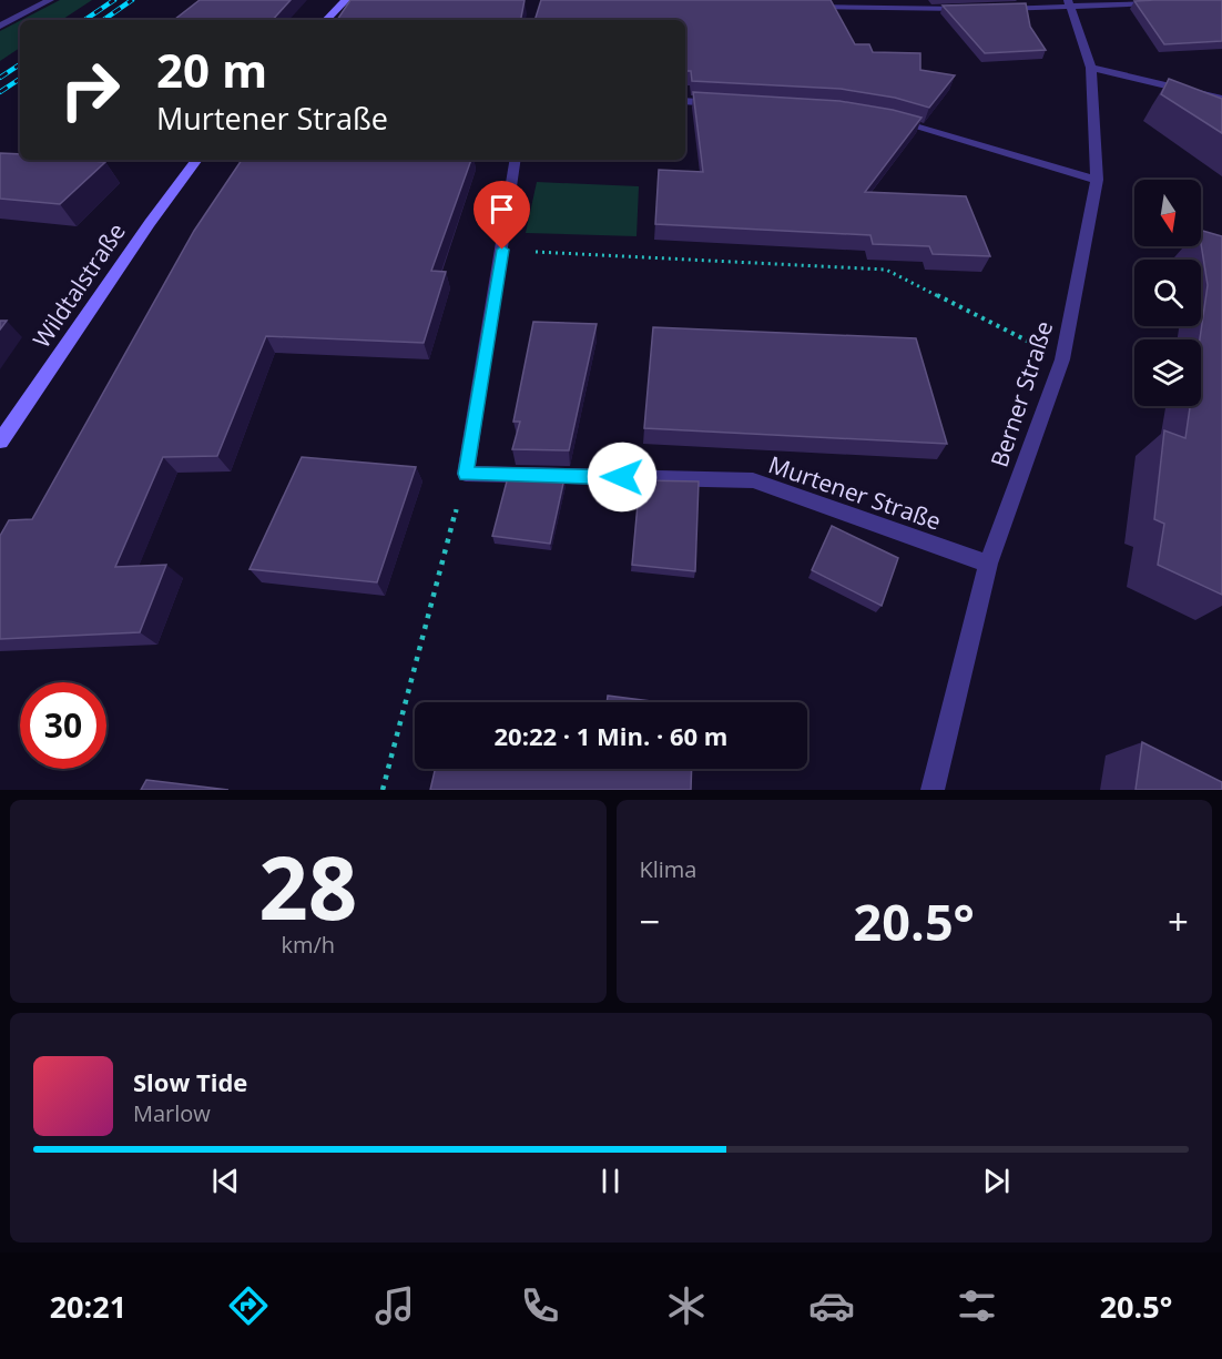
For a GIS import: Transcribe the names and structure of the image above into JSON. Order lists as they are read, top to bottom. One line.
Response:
{"streets":{"street":["Wildtalstraße","Berner Straße","Murtener Straße"]},"crossings":[["Berner Straße","Murtener Straße"]],"north":"bottom","page":{"turn":["20 m","Murtener Straße"],"limit":"30","trip":"20:22 · 1 Min. · 60 m","tile":[["28","km/h"],"Klima"],"heat":["−","20.5°","+"],"song":["Slow Tide","Marlow"],"tabs":["20:21","20.5°"]}}
